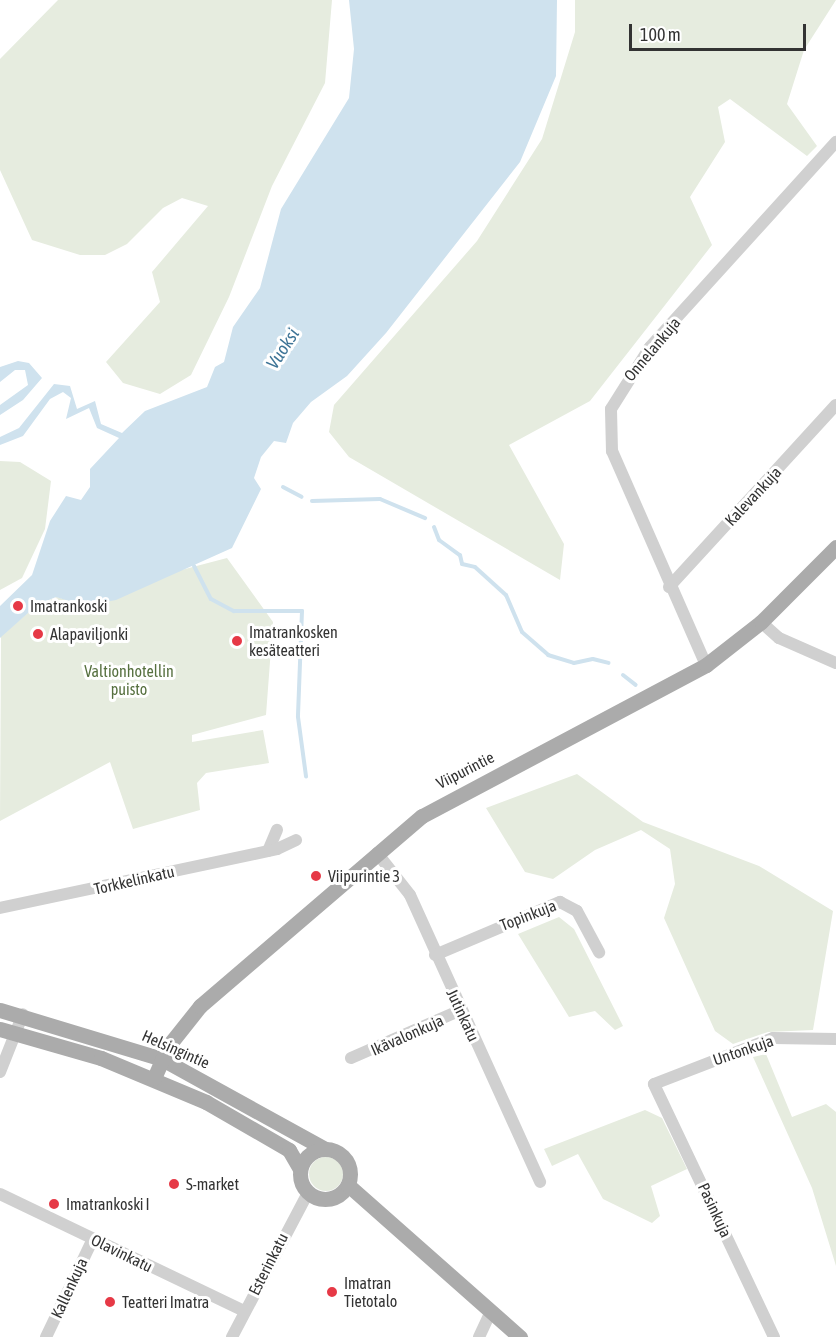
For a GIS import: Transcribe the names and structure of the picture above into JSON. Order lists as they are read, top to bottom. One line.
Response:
{"streets":{"main road":["Viipurintie","Helsingintie"],"street":["Onnelankuja","Kalevankuja","Torkkelinkatu","Topinkuja","Jutinkatu","Ikävalonkuja","Untonkuja","Pasinkuja","Olavinkatu","Esterinkatu","Kallenkuja"]},"crossings":[["Onnelankuja","Kalevankuja"],["Onnelankuja","Viipurintie"],["Viipurintie","Jutinkatu"],["Viipurintie","Helsingintie"],["Topinkuja","Jutinkatu"],["Jutinkatu","Ikävalonkuja"],["Helsingintie","Esterinkatu"],["Untonkuja","Pasinkuja"],["Olavinkatu","Esterinkatu"],["Olavinkatu","Kallenkuja"]],"water":["Vuoksi"],"parks":["Valtionhotellin puisto"],"places":["Imatrankoski","Alapaviljonki","Imatrankosken kesäteatteri","Viipurintie 3","S-market","Imatrankoski I","Imatran Tietotalo","Teatteri Imatra"],"scale_bar":"100 m"}
